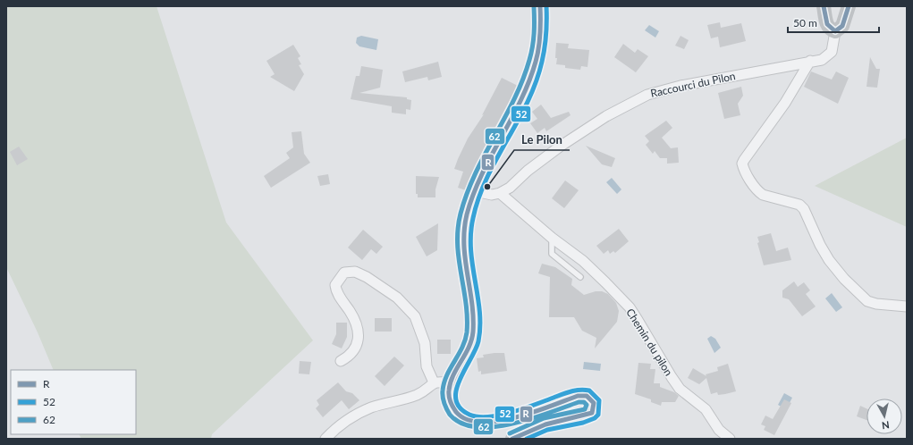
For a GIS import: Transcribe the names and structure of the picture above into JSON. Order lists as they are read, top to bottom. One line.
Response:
{"streets":{"street":["Raccourci du Pilon","Chemin du pilon"]},"crossings":[["Raccourci du Pilon","Chemin du pilon"]],"places":["Le Pilon"],"lines":["transit line R","transit line 52","transit line 62"],"legend":["R","52","62"],"scale_bar":"50 m","north":"bottom"}
